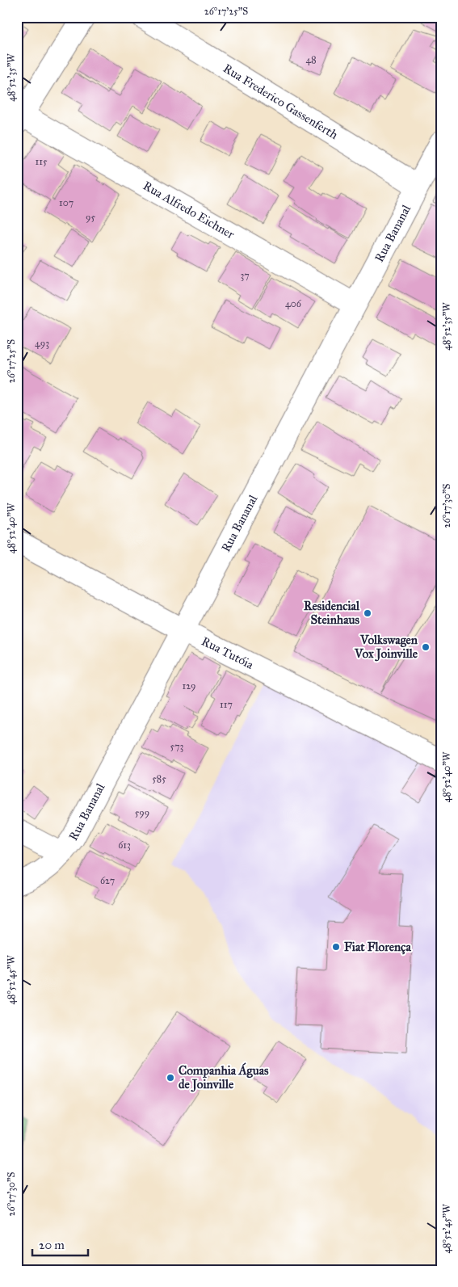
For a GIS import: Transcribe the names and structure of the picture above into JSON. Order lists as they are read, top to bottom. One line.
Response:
{"streets":{"street":["Rua Frederico Gassenferth","Rua Alfredo Eichner","Rua Bananal","Rua Tutóia"]},"crossings":[["Rua Frederico Gassenferth","Rua Bananal"],["Rua Alfredo Eichner","Rua Bananal"],["Rua Bananal","Rua Tutóia"]],"places":["Residencial Steinhaus","Volkswagen Vox Joinville","Fiat Florença","Companhia Águas de Joinville"],"house_numbers":["48","115","107","95","37","406","493","129","117","573","585","599","613","627"],"scale_bar":"20 m","coordinates":["26°17'25\"S","48°52'35\"W","26°17'30\"S","48°52'40\"W","48°52'45\"W"]}
